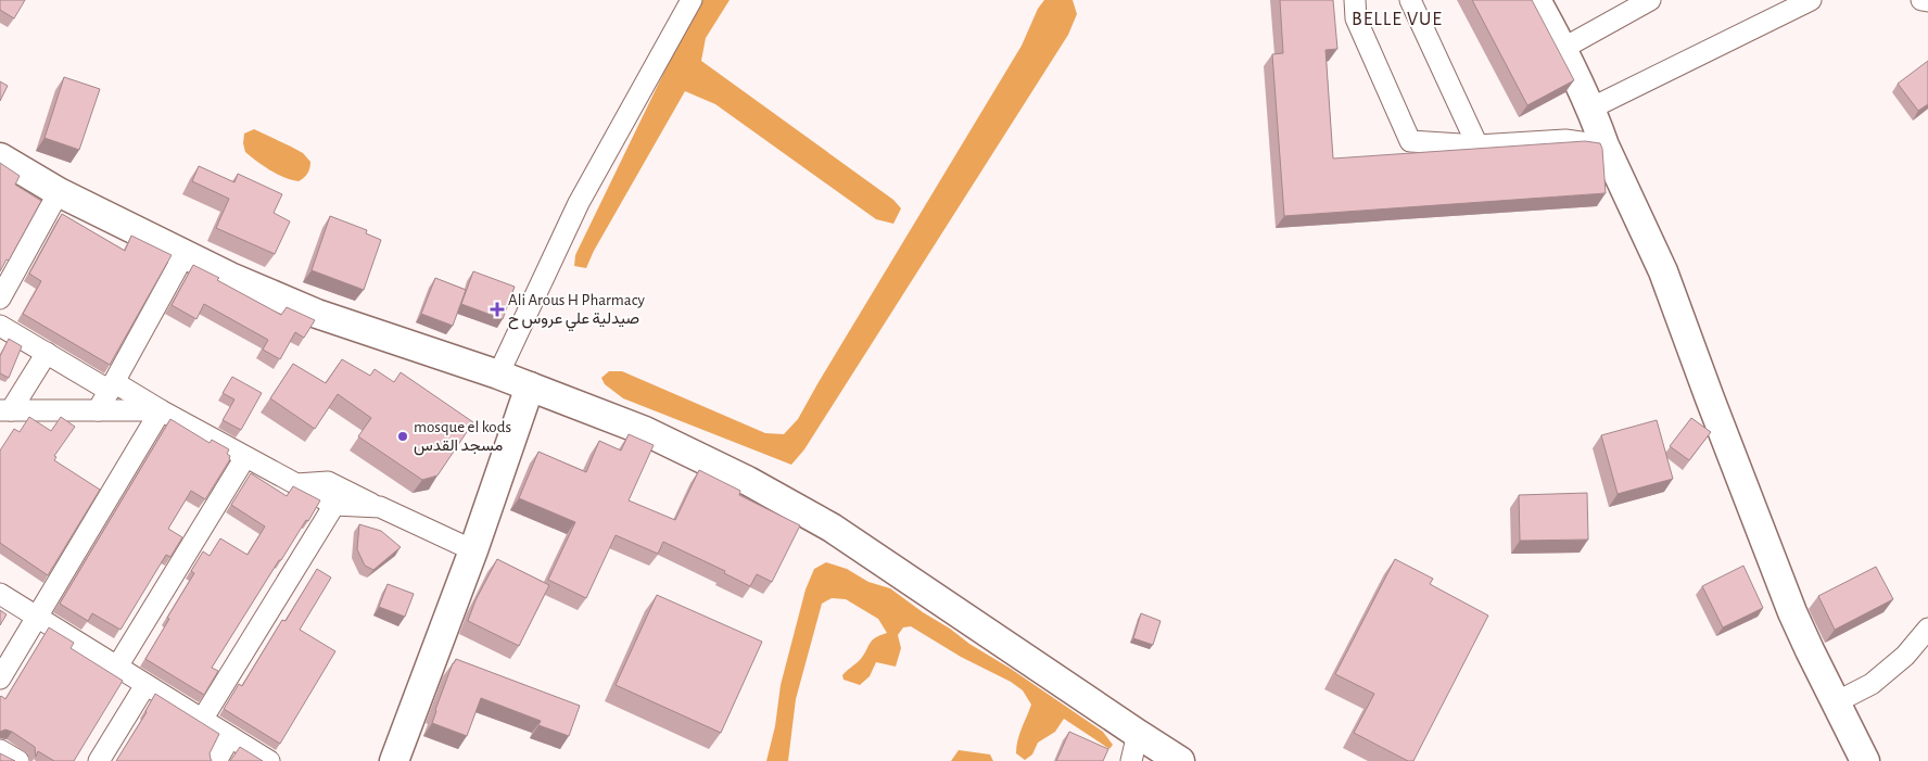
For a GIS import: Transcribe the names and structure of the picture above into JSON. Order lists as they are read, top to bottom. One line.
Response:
{"districts":["BELLE VUE"],"places":{"health":["Ali Arous H Pharmacy صيدلية علي عروس ح"],"other":["mosque el kods مسجد القدس"]}}
